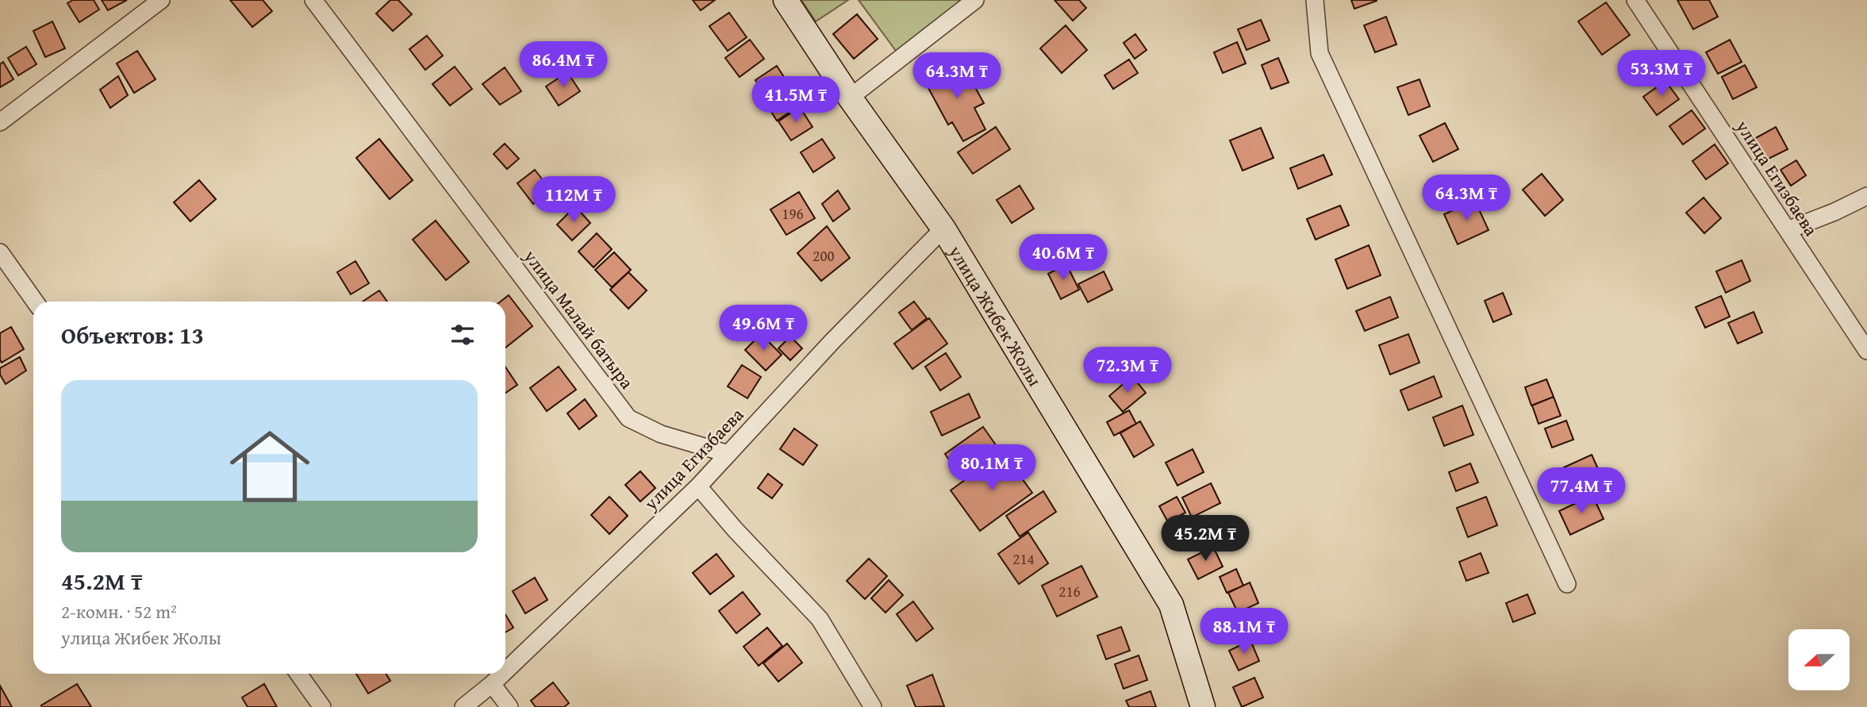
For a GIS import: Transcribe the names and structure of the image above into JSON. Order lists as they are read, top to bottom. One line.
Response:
{"streets":{"main road":["улица Жибек Жолы"],"street":["улица Егизбаева","улица Малай батыра"]},"crossings":[["улица Егизбаева","улица Жибек Жолы"],["улица Егизбаева","улица Малай батыра"]],"house_numbers":["196","200","214","216"],"north":"left","page":{"price":["86.4M ₸","53.3M ₸","64.3M ₸","41.5M ₸","64.3M ₸","112M ₸","40.6M ₸","49.6M ₸","72.3M ₸","80.1M ₸","77.4M ₸","45.2M ₸","88.1M ₸"],"heading":"Объектов: 13","list":[{"name":"45.2M ₸","note":"2-комн. · 52 m² · улица Жибек Жолы"}]}}
